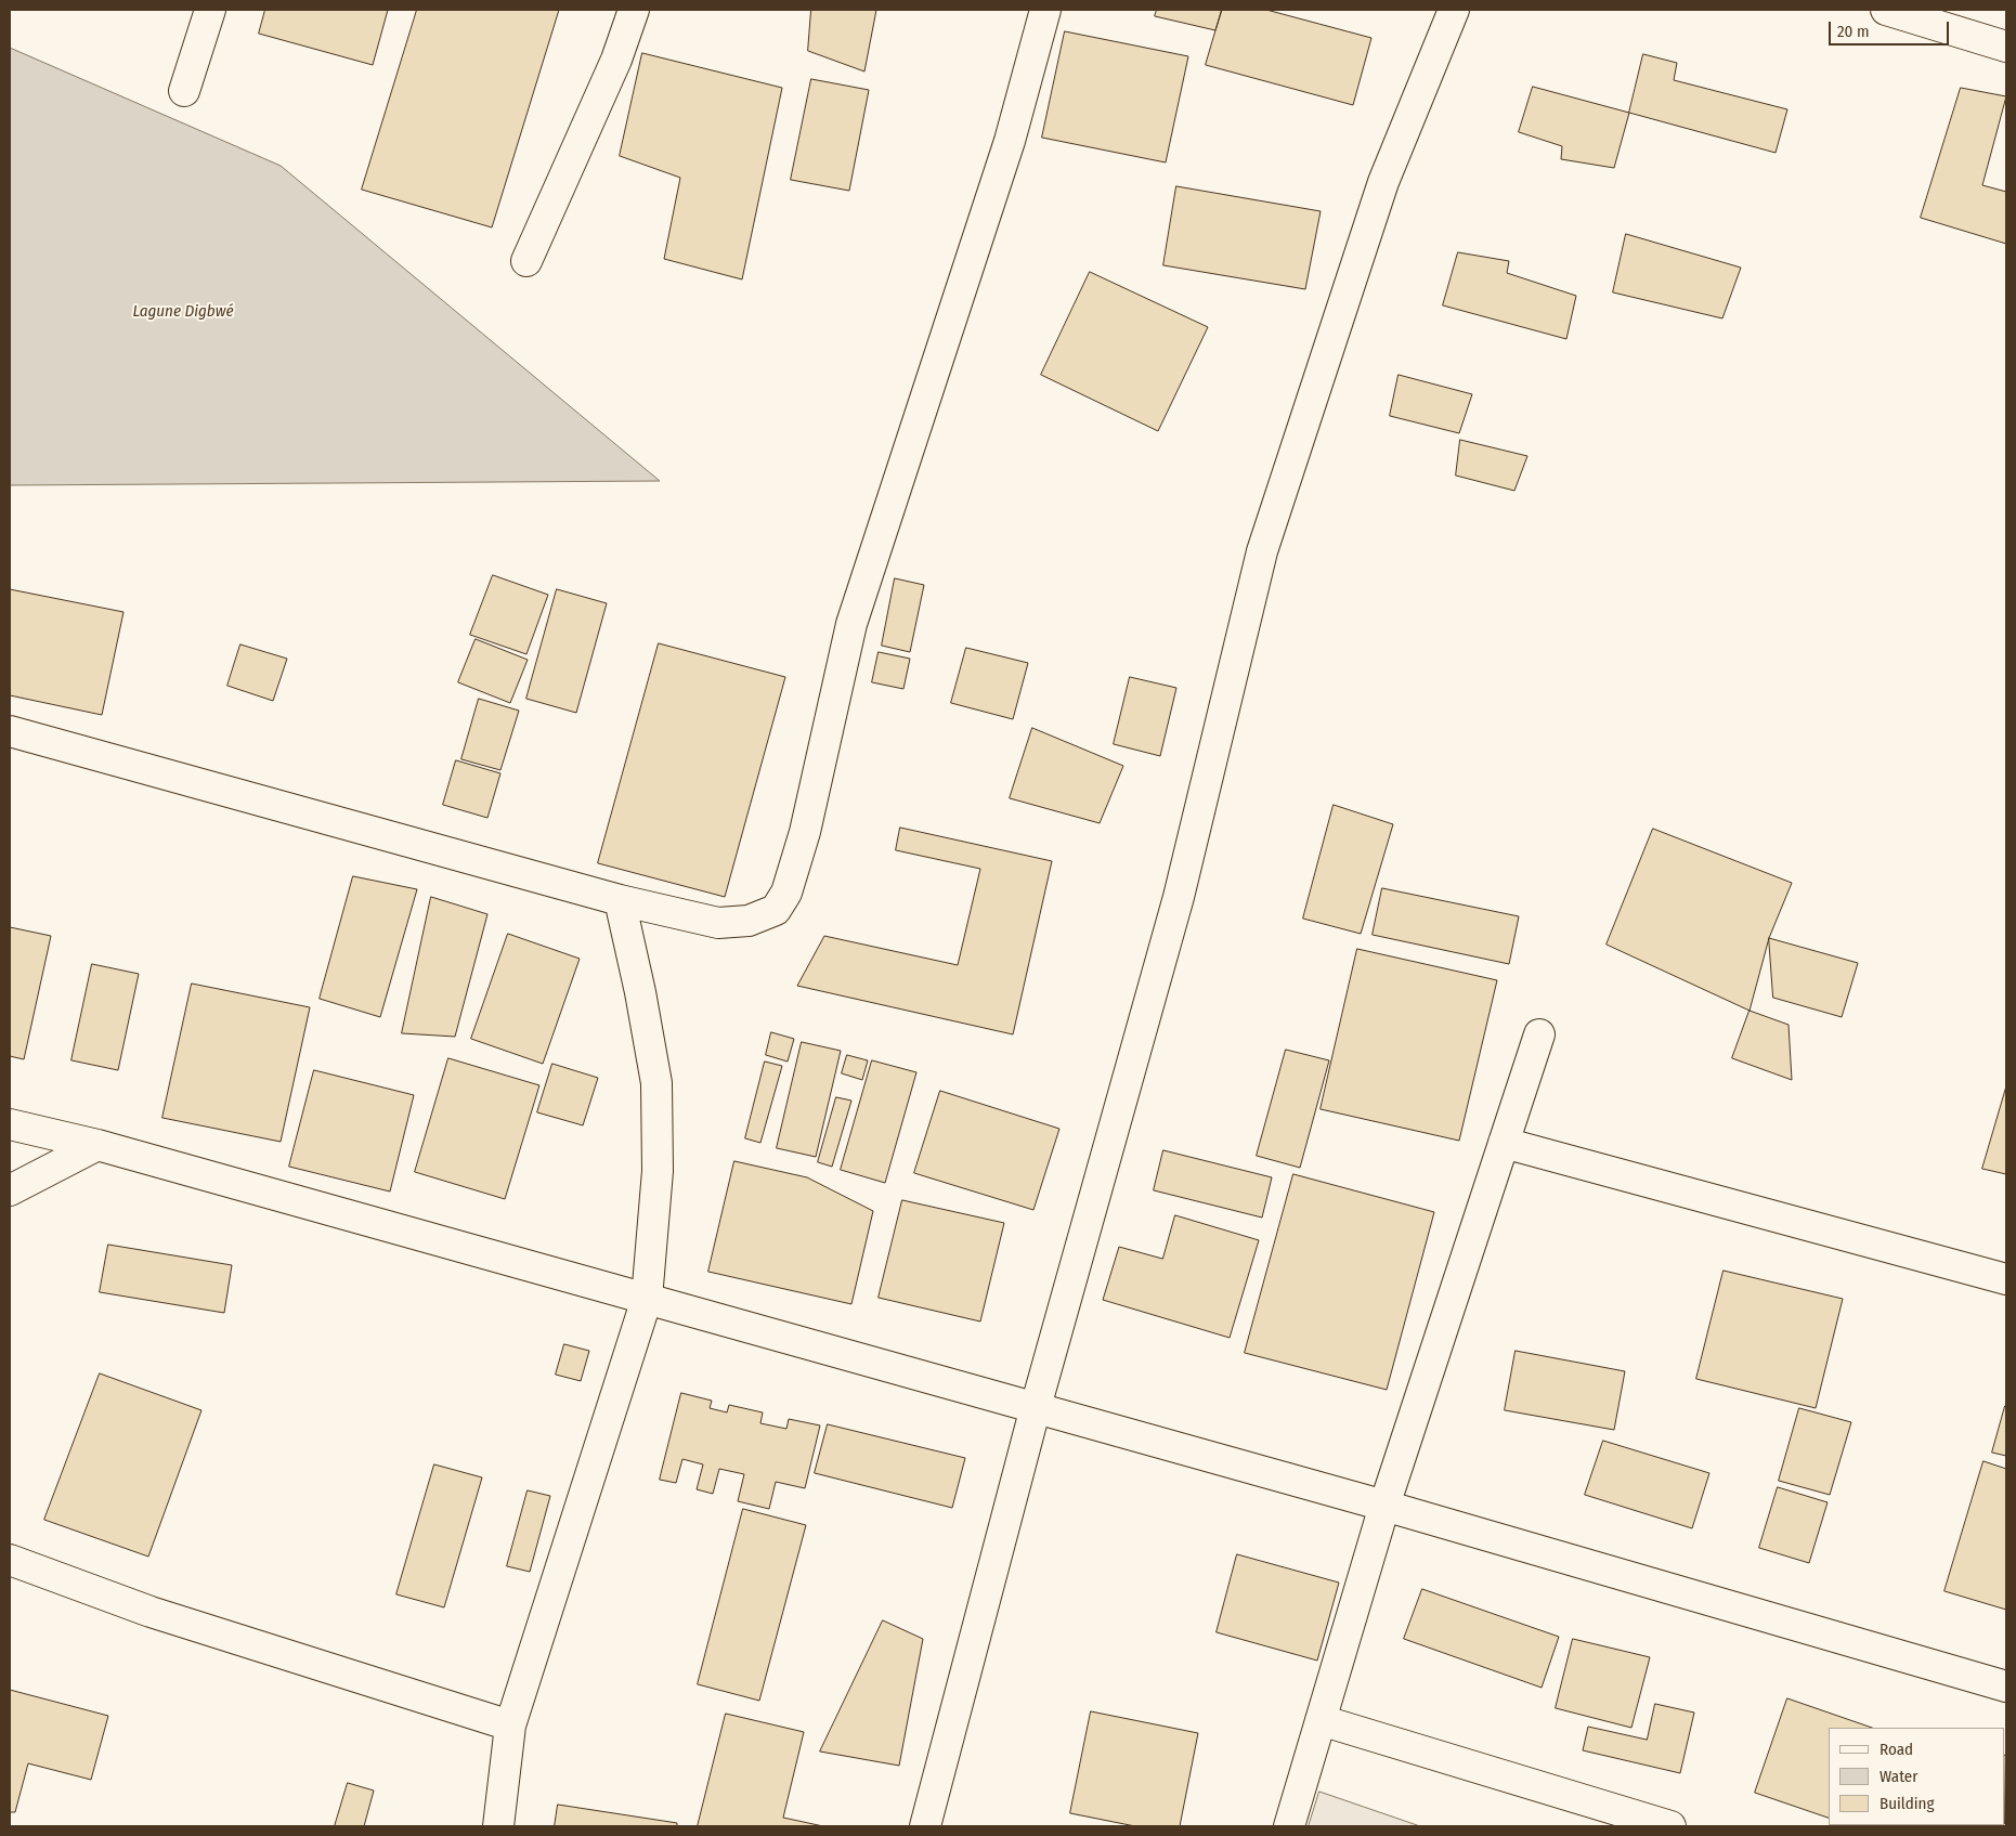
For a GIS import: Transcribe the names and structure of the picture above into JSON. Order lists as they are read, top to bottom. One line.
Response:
{"water":["Lagune Digbwé"],"legend":["Road","Water","Building"],"scale_bar":"20 m"}
